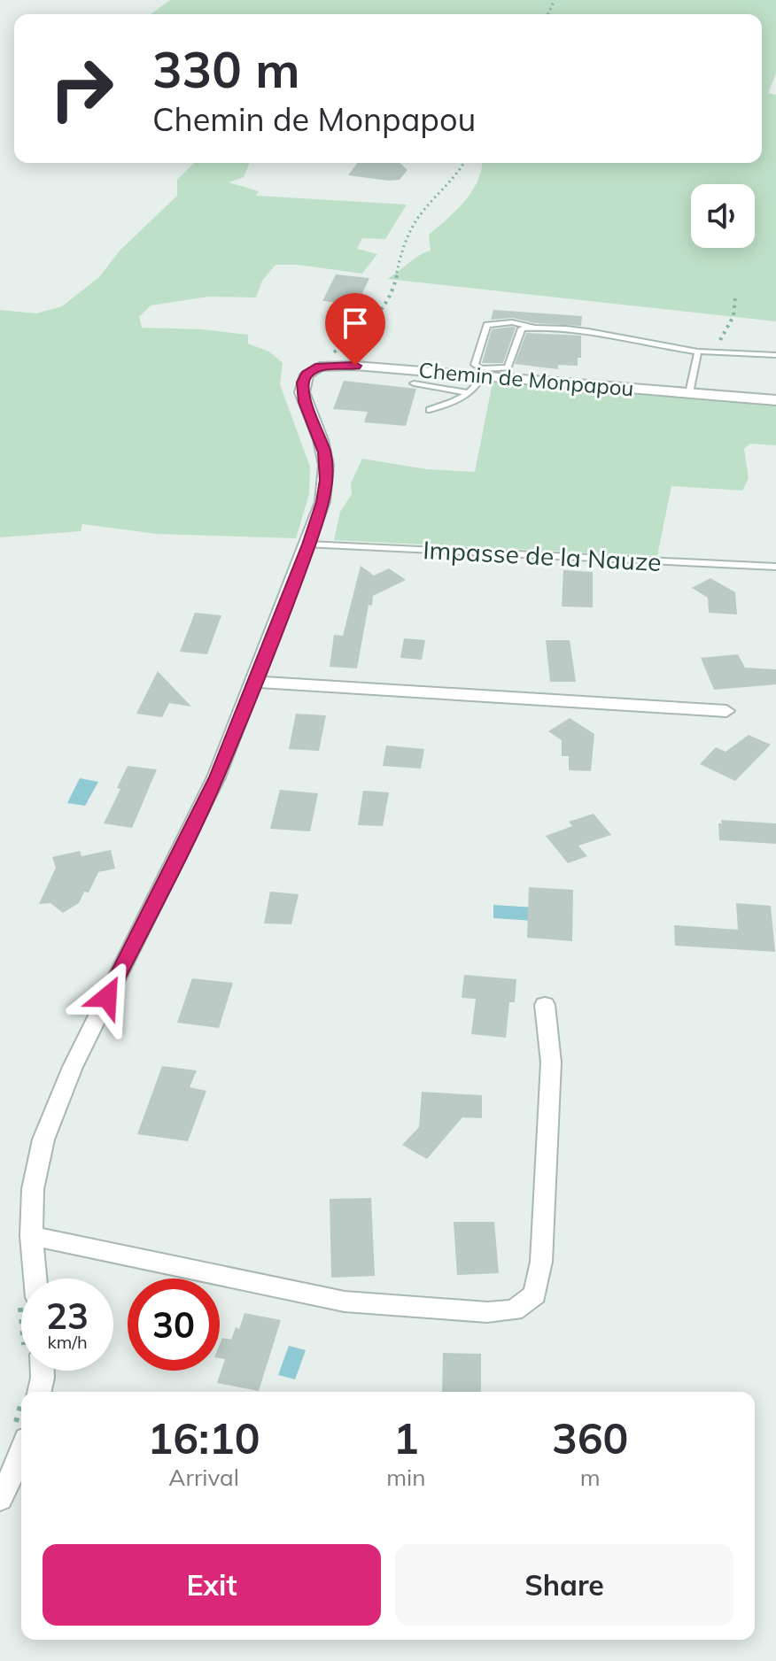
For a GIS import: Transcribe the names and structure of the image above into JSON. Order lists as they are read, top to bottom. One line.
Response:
{"streets":{"street":["Chemin de Monpapou"],"lane":["Impasse de la Nauze"]},"page":{"turn":["330 m","Chemin de Monpapou"],"speed":"23 km/h","limit":"30","eta":["16:10","Arrival","1","min","360","m"],"buttons":["Exit","Share"]}}
